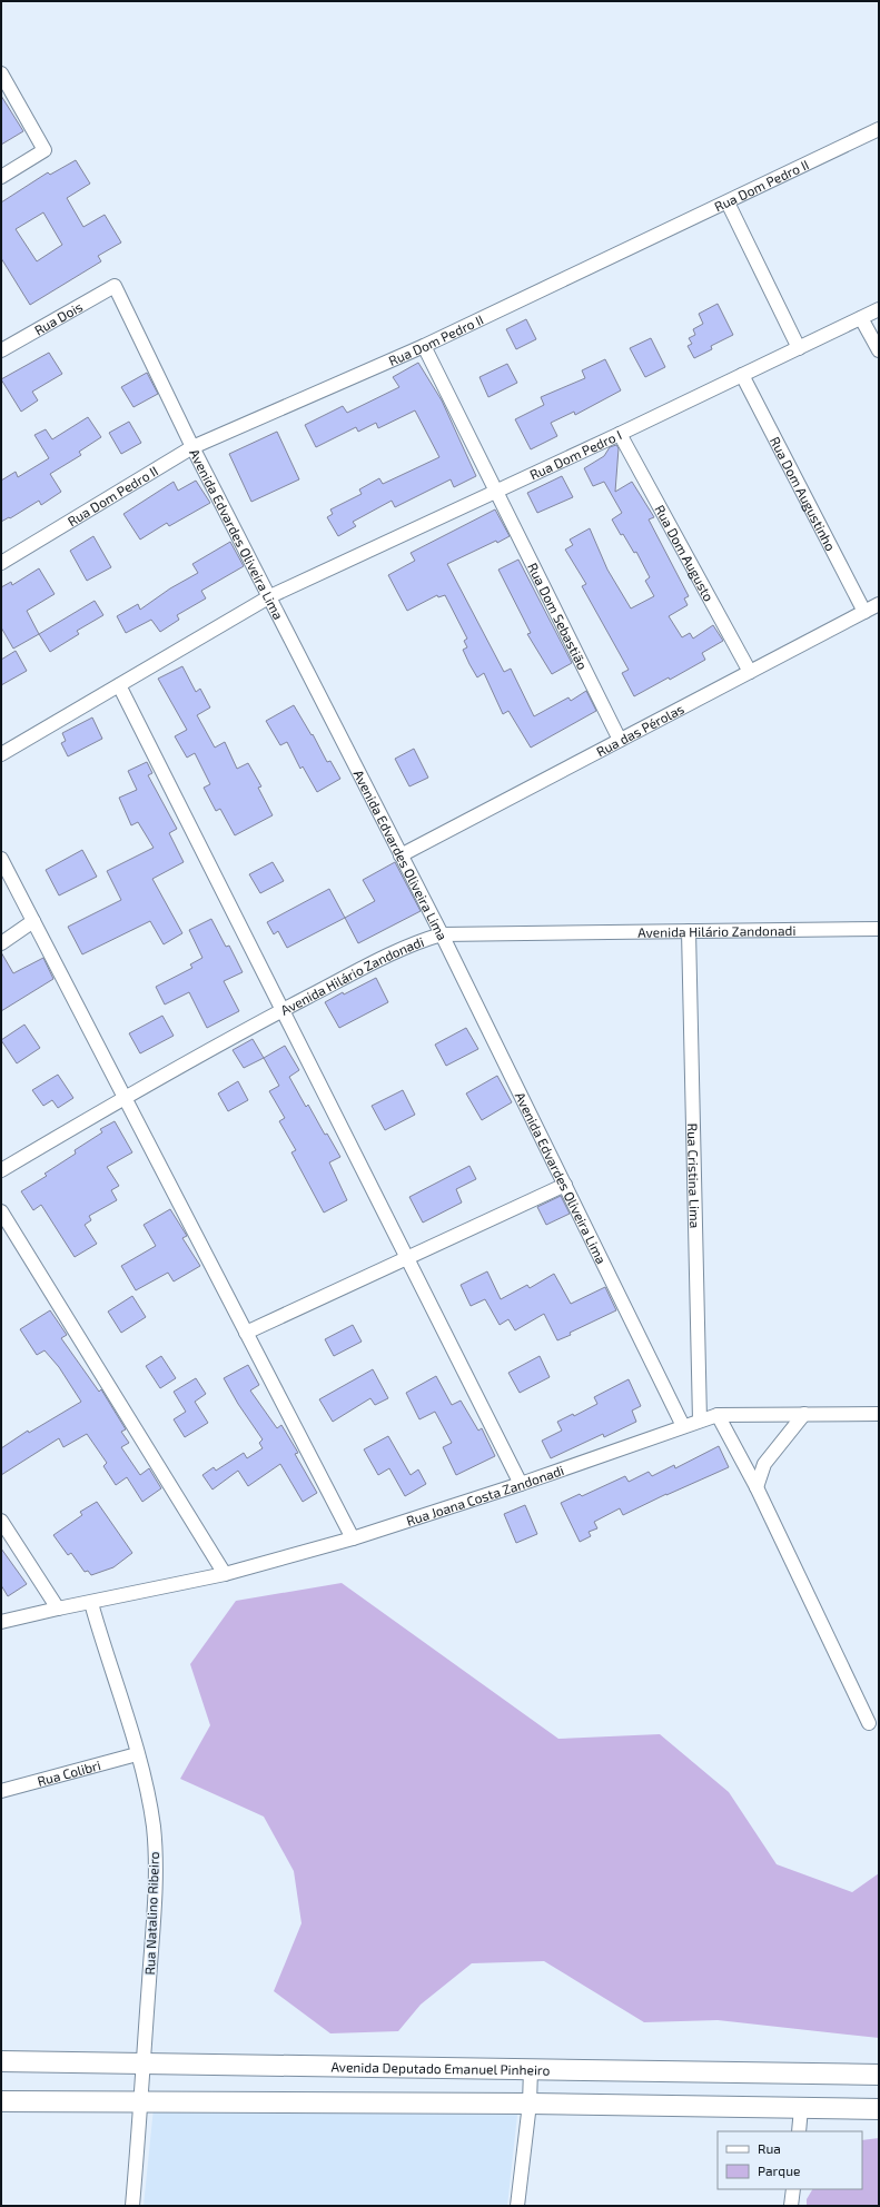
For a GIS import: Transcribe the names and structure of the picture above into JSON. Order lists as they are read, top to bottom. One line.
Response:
{"streets":{"street":["Rua Dom Pedro II","Rua Dois","Rua Dom Pedro I","Rua Dom Augustinho","Avenida Edvardes Oliveira Lima","Rua Dom Augusto","Rua Dom Sebastião","Rua das Pérolas","Avenida Hilário Zandonadi","Rua Cristina Lima","Rua Joana Costa Zandonadi","Rua Colibri","Rua Natalino Ribeiro","Avenida Deputado Emanuel Pinheiro"]},"crossings":[["Rua Dom Pedro II","Avenida Edvardes Oliveira Lima"],["Rua Dom Pedro II","Rua Dom Sebastião"],["Rua Dois","Avenida Edvardes Oliveira Lima"],["Rua Dom Pedro I","Rua Dom Augustinho"],["Rua Dom Pedro I","Avenida Edvardes Oliveira Lima"],["Rua Dom Pedro I","Rua Dom Augusto"],["Rua Dom Pedro I","Rua Dom Sebastião"],["Rua Dom Augustinho","Rua das Pérolas"],["Avenida Edvardes Oliveira Lima","Rua das Pérolas"],["Avenida Edvardes Oliveira Lima","Avenida Hilário Zandonadi"],["Avenida Edvardes Oliveira Lima","Rua Joana Costa Zandonadi"],["Rua Dom Augusto","Rua das Pérolas"],["Rua Dom Sebastião","Rua das Pérolas"],["Avenida Hilário Zandonadi","Rua Cristina Lima"],["Rua Cristina Lima","Rua Joana Costa Zandonadi"],["Rua Joana Costa Zandonadi","Rua Natalino Ribeiro"],["Rua Colibri","Rua Natalino Ribeiro"],["Rua Natalino Ribeiro","Avenida Deputado Emanuel Pinheiro"]],"legend":["Rua","Parque"]}
